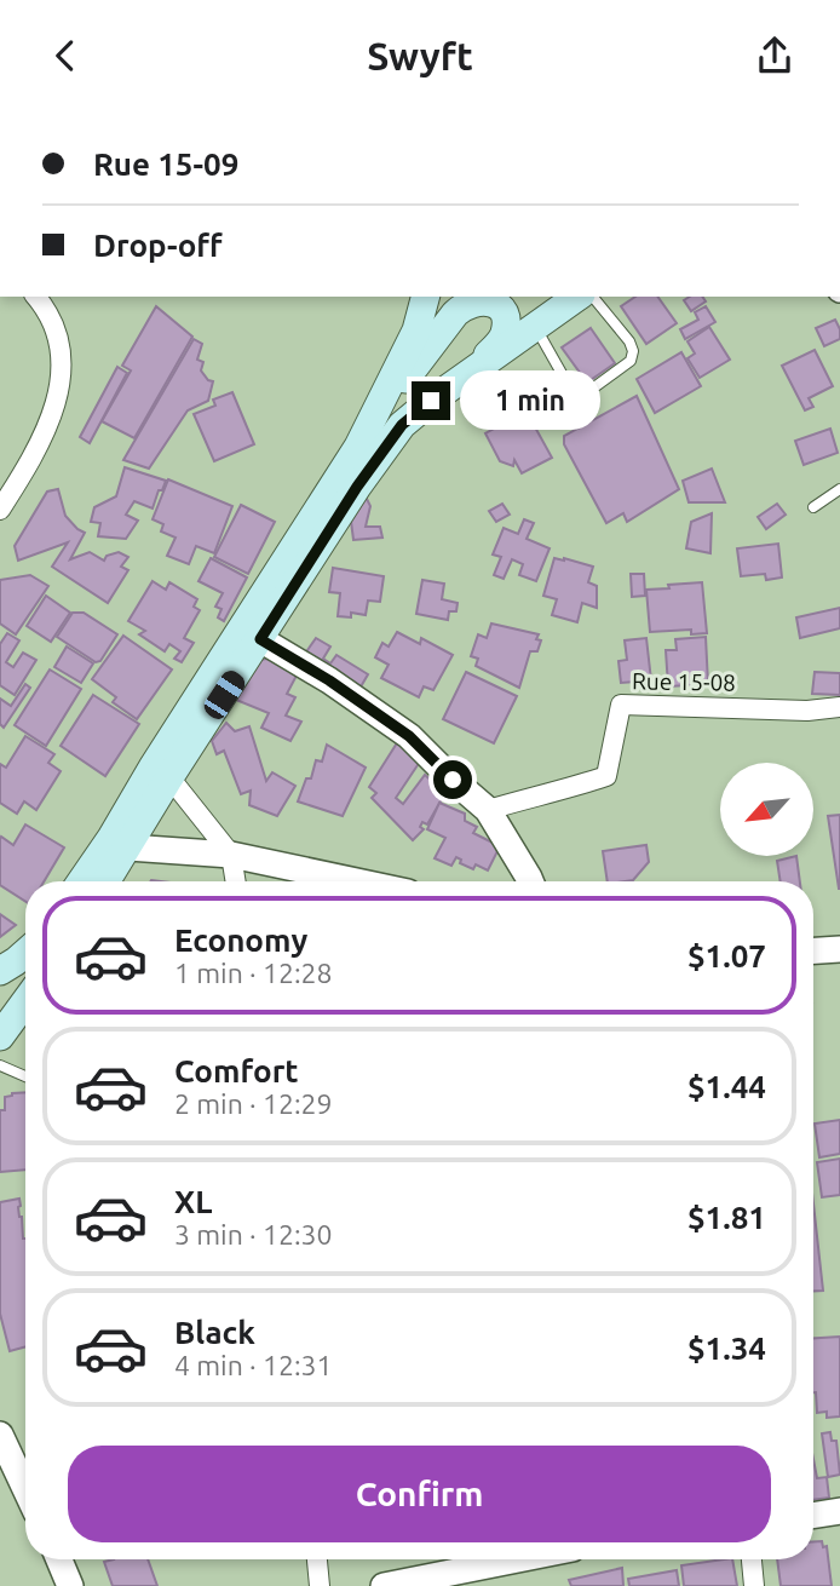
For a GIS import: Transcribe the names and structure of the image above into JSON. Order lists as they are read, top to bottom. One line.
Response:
{"streets":{"street":["Rue 15-08"]},"north":"bottom left","page":{"header":"Swyft","banner":["Rue 15-09","Drop-off"],"bubble":"1 min","list":[{"name":"Economy","note":"1 min · 12:28","value":"$1.07"},{"name":"Comfort","note":"2 min · 12:29","value":"$1.44"},{"name":"XL","note":"3 min · 12:30","value":"$1.81"},{"name":"Black","note":"4 min · 12:31","value":"$1.34"}],"buttons":"Confirm"}}
